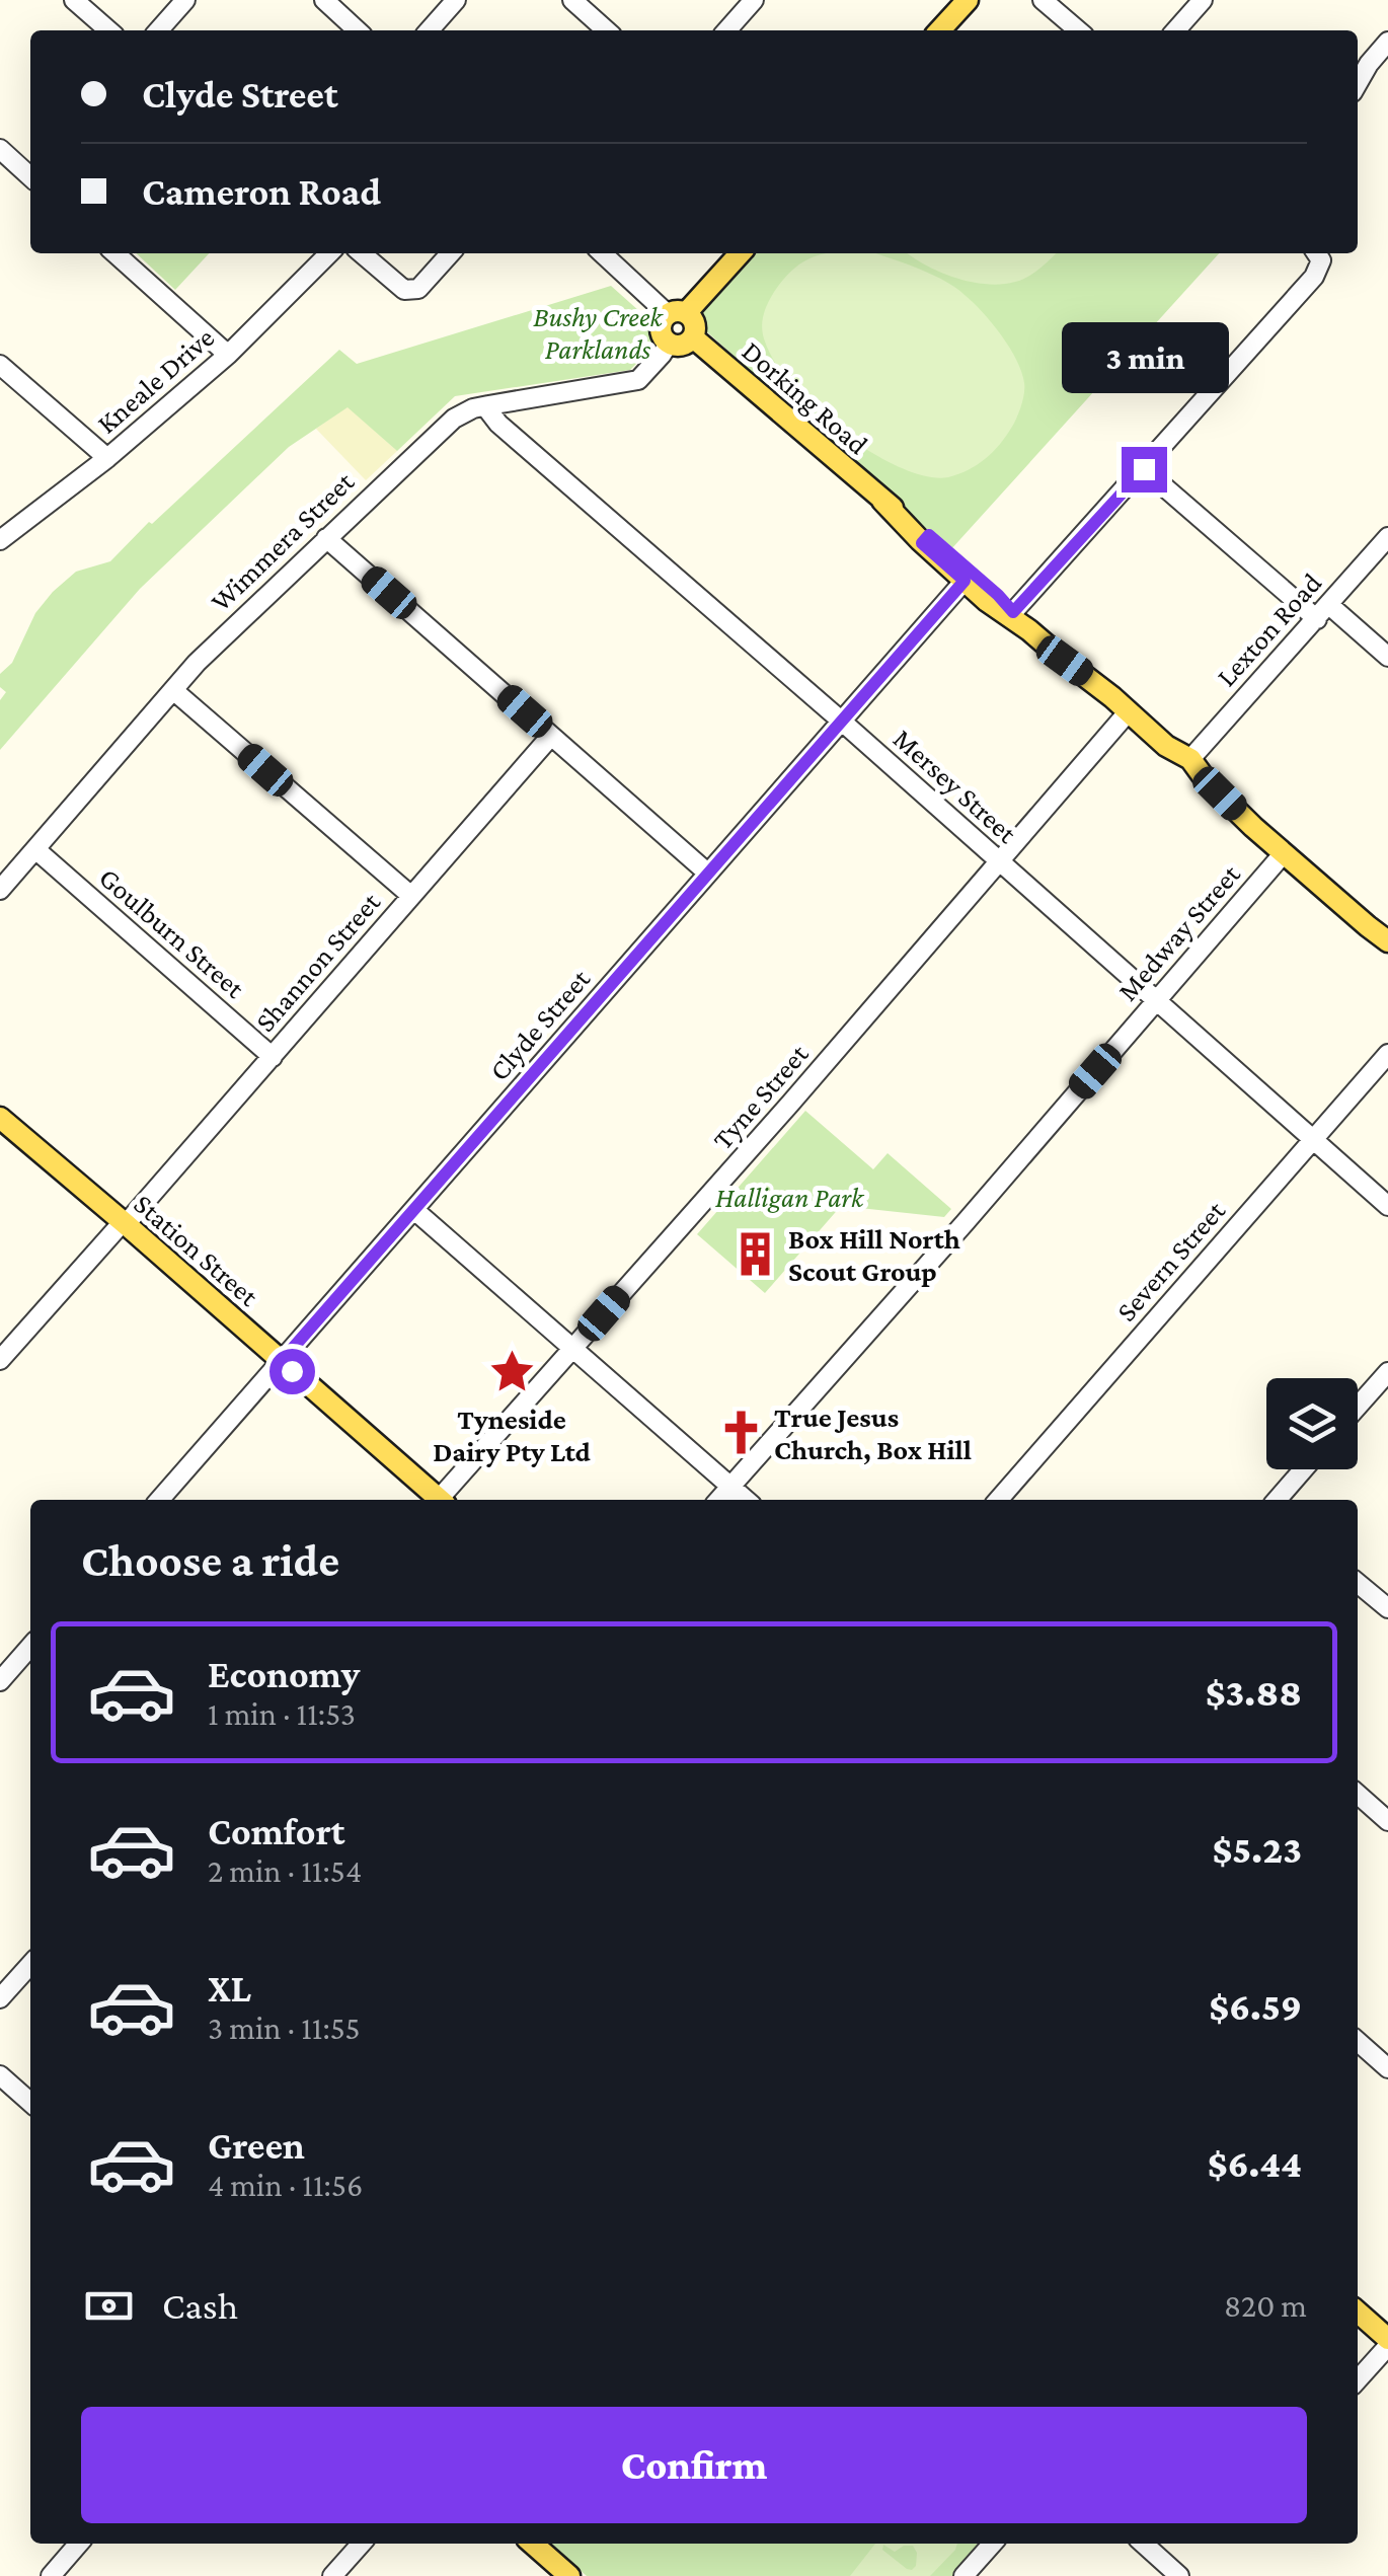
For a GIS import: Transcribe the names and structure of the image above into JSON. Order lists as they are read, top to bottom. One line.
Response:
{"streets":{"main road":["Dorking Road","Station Street"],"street":["Kneale Drive","Wimmera Street","Lexton Road","Mersey Street","Goulburn Street","Medway Street","Shannon Street","Clyde Street","Tyne Street","Severn Street"]},"crossings":[["Dorking Road","Wimmera Street"],["Dorking Road","Lexton Road"],["Dorking Road","Medway Street"],["Dorking Road","Clyde Street"],["Dorking Road","Tyne Street"],["Wimmera Street","Mersey Street"],["Wimmera Street","Goulburn Street"],["Mersey Street","Medway Street"],["Mersey Street","Clyde Street"],["Mersey Street","Tyne Street"],["Mersey Street","Severn Street"],["Goulburn Street","Shannon Street"],["Shannon Street","Station Street"],["Clyde Street","Station Street"]],"parks":["Bushy Creek Parklands","Halligan Park"],"places":{"building":["Box Hill North Scout Group"],"place":["Tyneside Dairy Pty Ltd"],"church":["True Jesus Church, Box Hill"]},"page":{"banner":["Clyde Street","Cameron Road"],"bubble":"3 min","heading":"Choose a ride","list":[{"name":"Economy","note":"1 min · 11:53","value":"$3.88"},{"name":"Comfort","note":"2 min · 11:54","value":"$5.23"},{"name":"XL","note":"3 min · 11:55","value":"$6.59"},{"name":"Green","note":"4 min · 11:56","value":"$6.44"}],"pay":["Cash","820 m"],"buttons":"Confirm"}}
